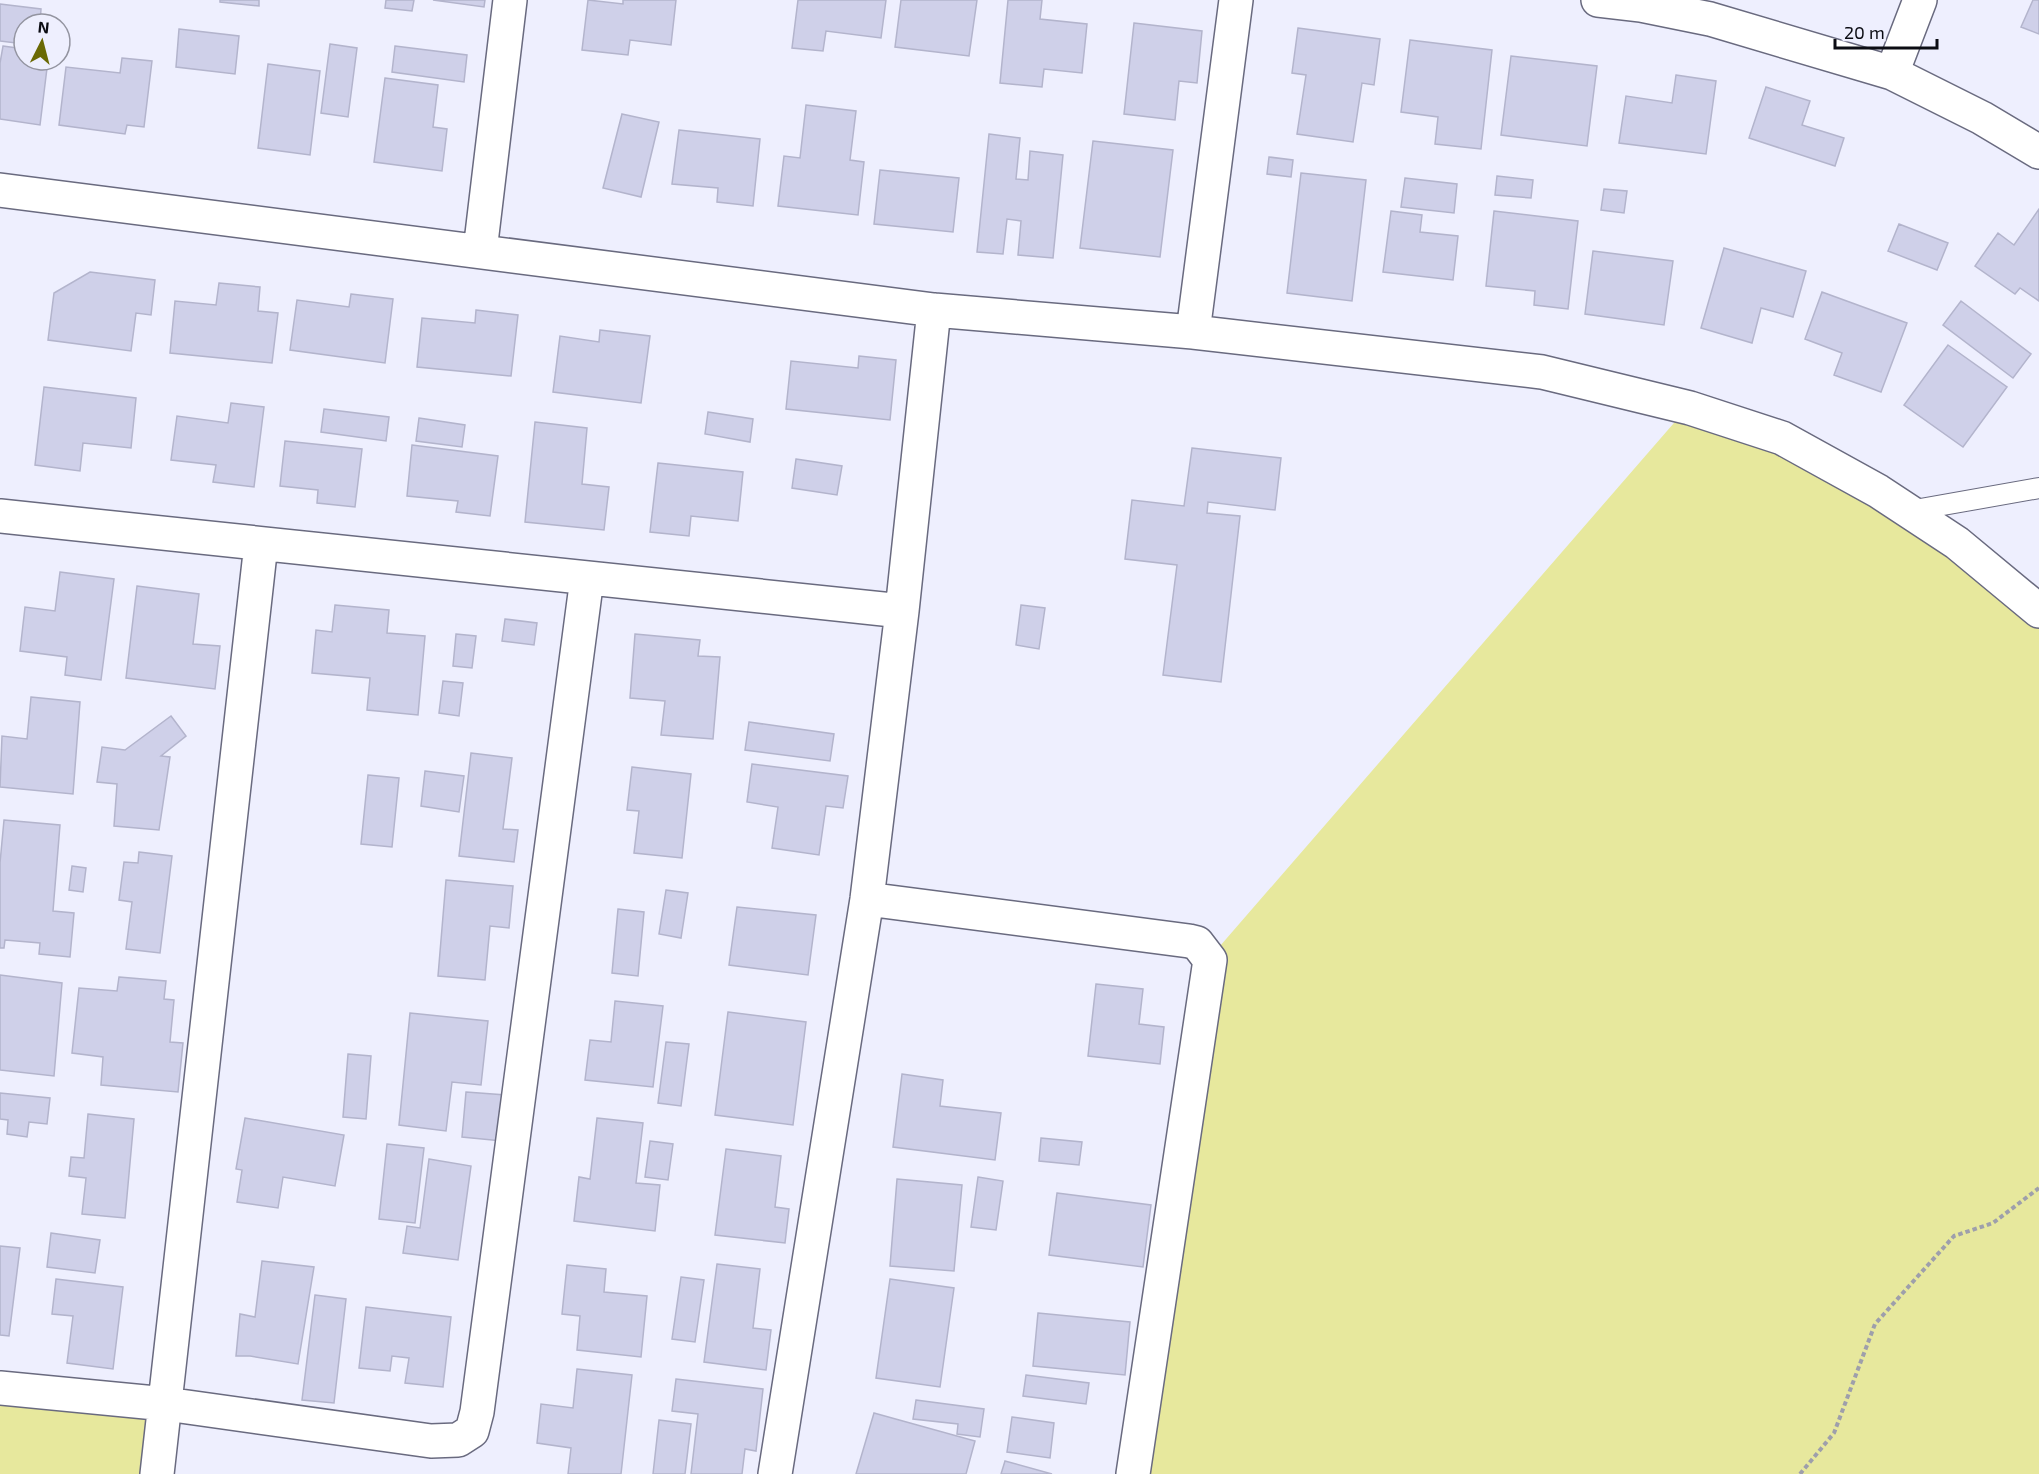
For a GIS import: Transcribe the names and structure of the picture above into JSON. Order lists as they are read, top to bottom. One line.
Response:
{"scale_bar":"20 m","north":"top"}
